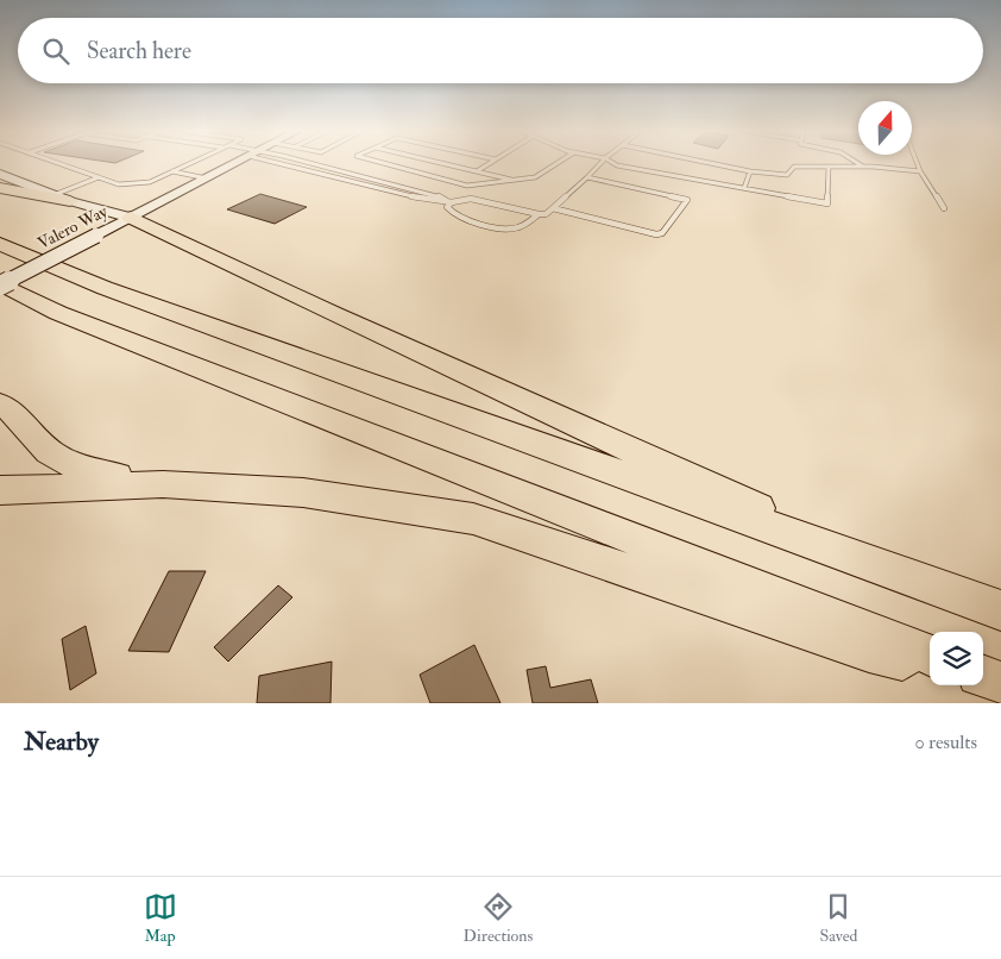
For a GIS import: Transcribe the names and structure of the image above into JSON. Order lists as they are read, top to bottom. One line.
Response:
{"streets":{"main road":["Valero Way"]},"north":"top","page":{"search":"Search here","heading":["Nearby","0 results"],"nav":["Map","Directions","Saved"]}}
